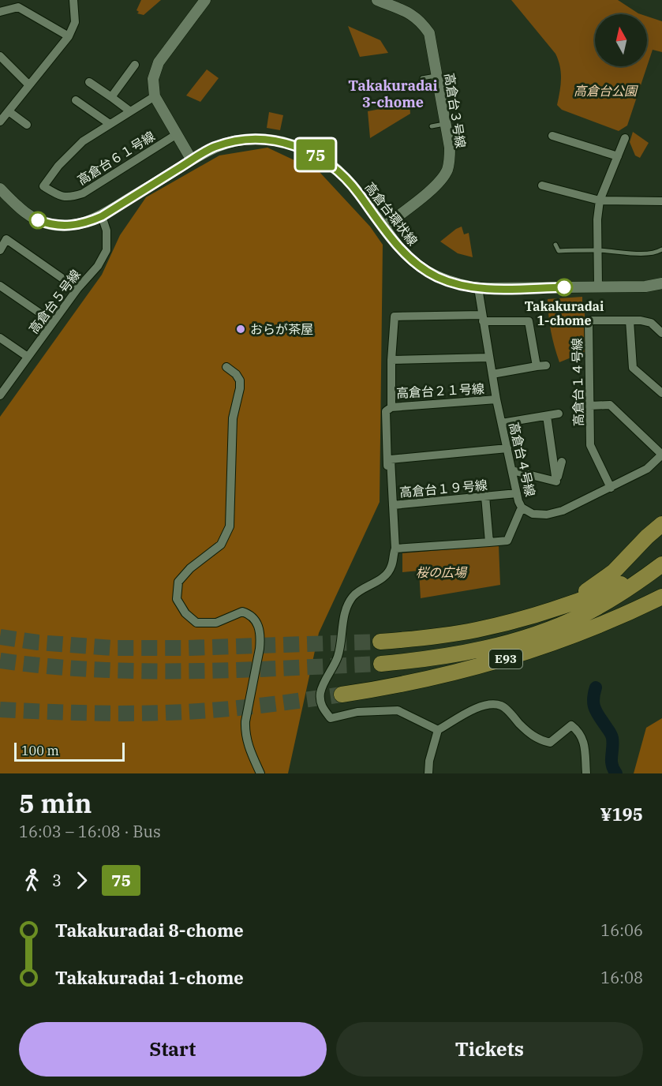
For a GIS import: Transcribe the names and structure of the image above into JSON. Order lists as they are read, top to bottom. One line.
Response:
{"streets":{"highway":["E93"],"street":["高倉台３号線","高倉台６１号線","高倉台環状線","高倉台５号線","高倉台１４号線","高倉台２１号線","高倉台４号線","高倉台１９号線"]},"crossings":[["高倉台３号線","高倉台環状線"],["高倉台環状線","高倉台５号線"],["高倉台環状線","高倉台４号線"],["高倉台１４号線","高倉台４号線"],["高倉台２１号線","高倉台４号線"],["高倉台４号線","高倉台１９号線"]],"districts":["Takakuradai 3-chome"],"parks":["高倉台公園","桜の広場"],"places":["Takakuradai 1-chome","おらが茶屋"],"lines":["bus line 75"],"scale_bar":"100 m","north":"top","page":{"on_map":"75","scale":"100 m","heading":["5 min","16:03 – 16:08 · Bus","¥195"],"legs":["3","75"],"list":[{"name":"Takakuradai 8-chome","value":"16:06"},{"name":"Takakuradai 1-chome","value":"16:08"}],"buttons":["Start","Tickets"]}}
